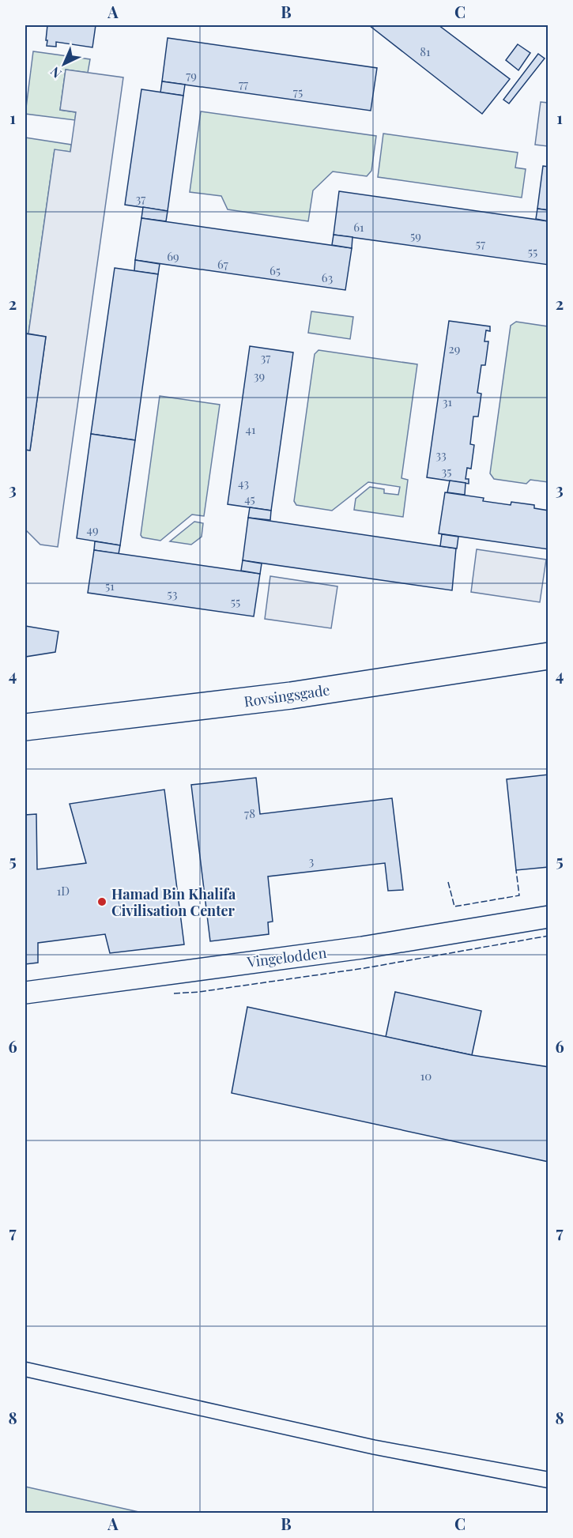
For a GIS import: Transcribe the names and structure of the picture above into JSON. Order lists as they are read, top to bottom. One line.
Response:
{"streets":{"street":["Rovsingsgade","Vingelodden"]},"places":["Hamad Bin Khalifa Civilisation Center"],"house_numbers":["81","79","77","75","37","61","59","57","55","69","67","65","63","29","37","39","31","41","33","35","43","45","49","51","53","55","78","3","1D","10"],"north":"bottom left","grid":{"columns":["A","B","C"],"rows":["1","2","3","4","5","6","7","8"]}}
